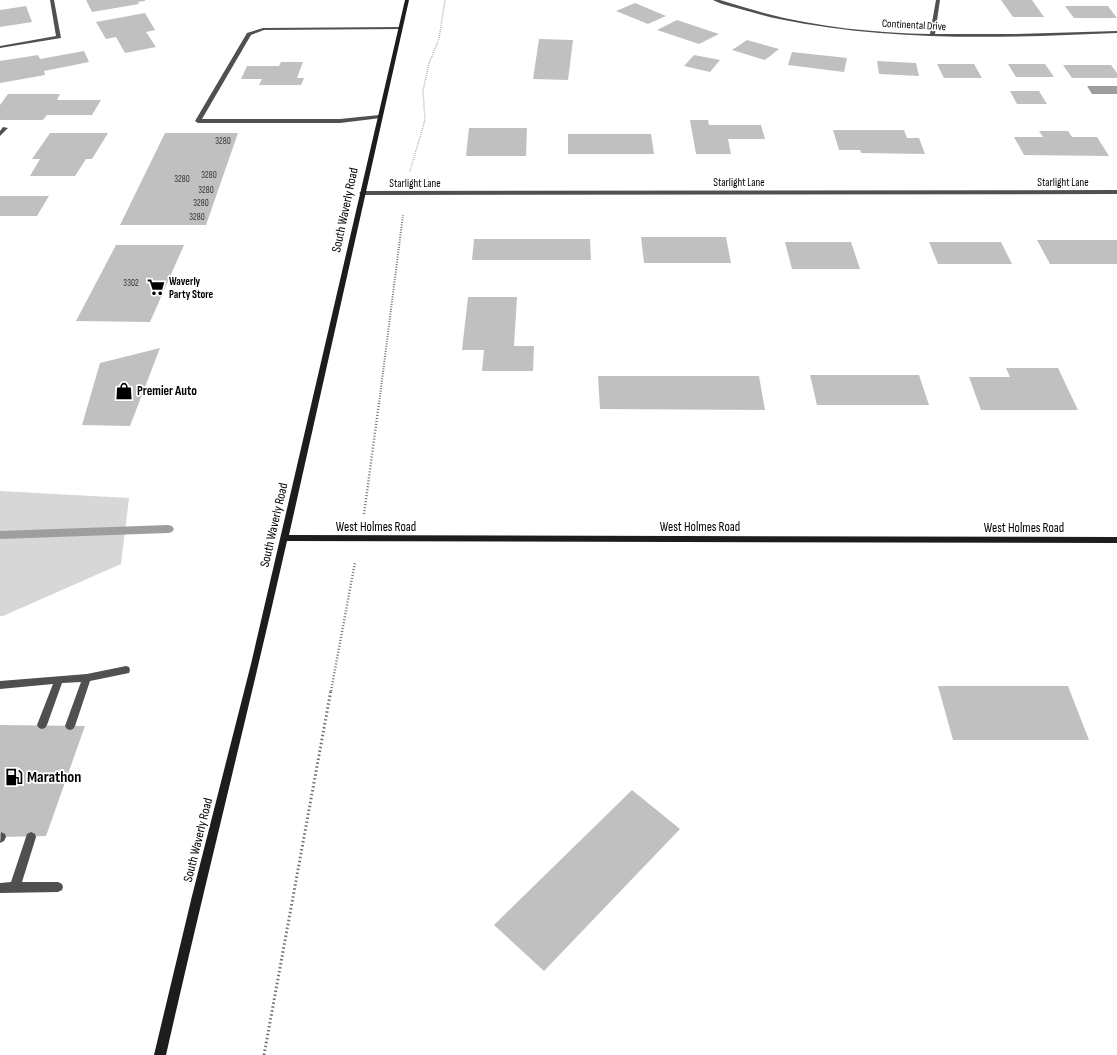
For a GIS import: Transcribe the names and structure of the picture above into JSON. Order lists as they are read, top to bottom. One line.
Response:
{"streets":{"main road":["South Waverly Road","West Holmes Road"],"street":["Continental Drive","Starlight Lane"]},"crossings":[["Starlight Lane","South Waverly Road"],["South Waverly Road","West Holmes Road"]],"places":{"supermarket":["Waverly Party Store"],"shop":["Premier Auto"],"fuel station":["Marathon"]},"house_numbers":["3280","3280","3280","3280","3280","3280","3302"]}
